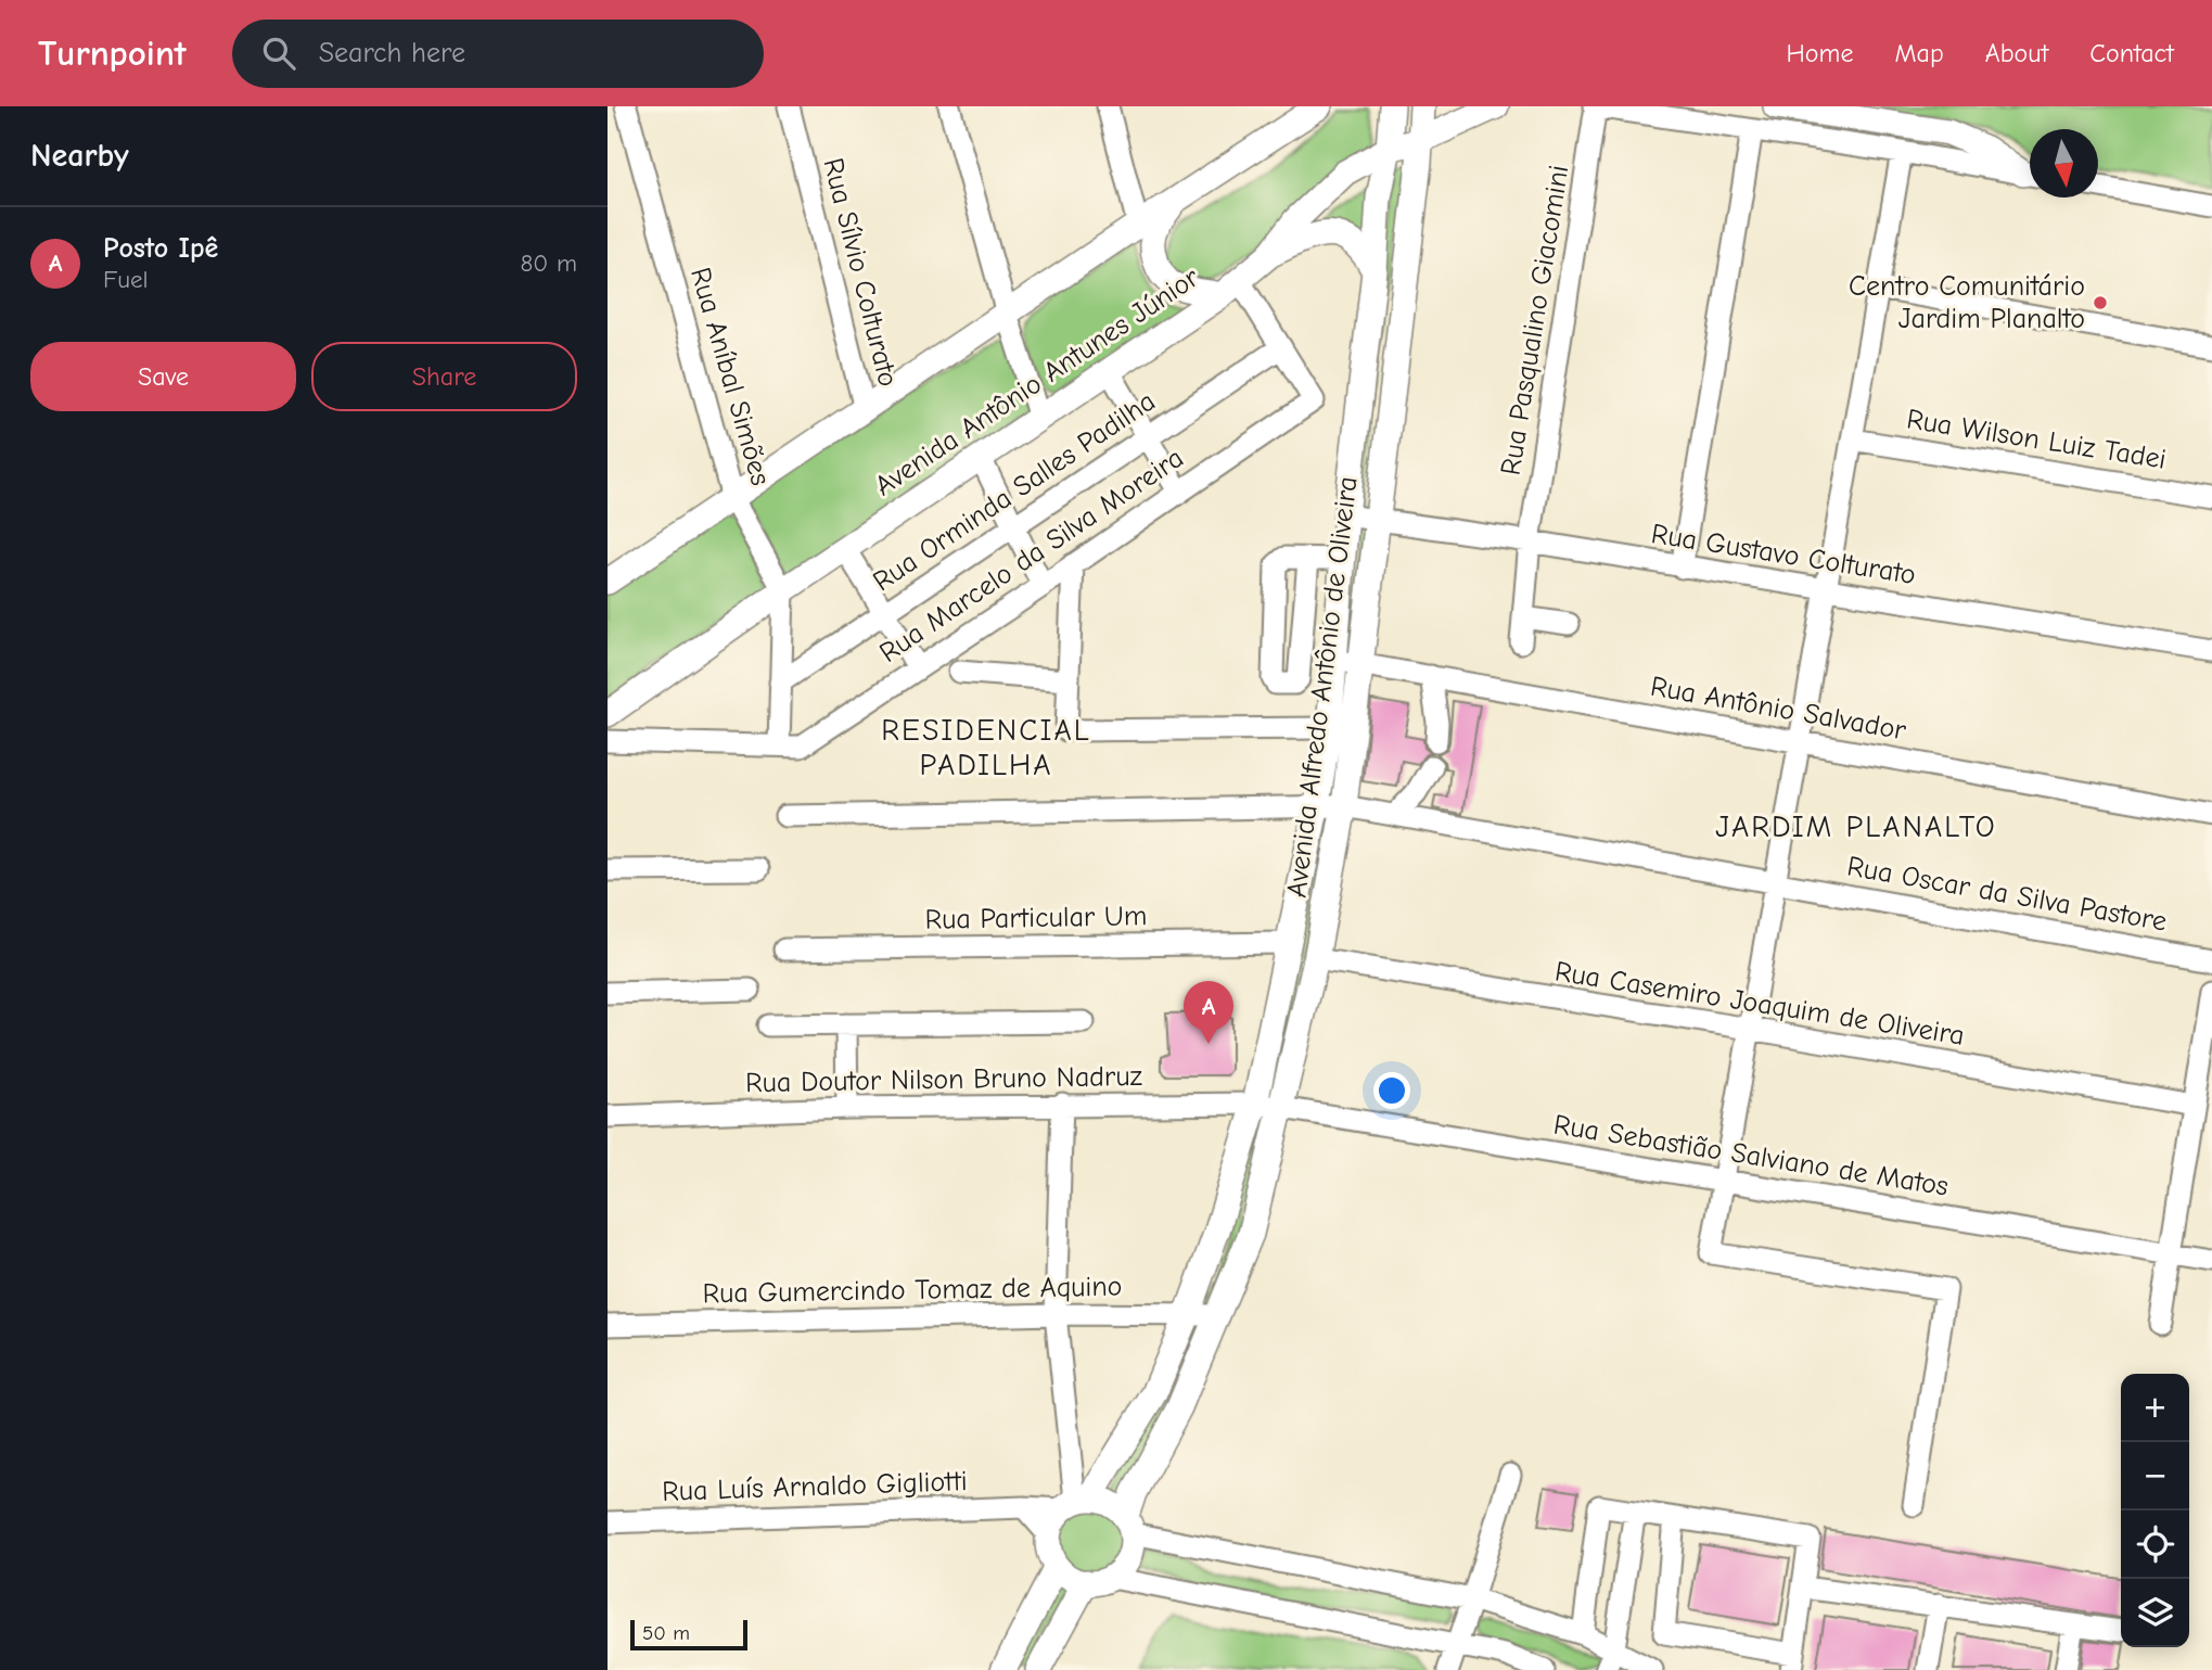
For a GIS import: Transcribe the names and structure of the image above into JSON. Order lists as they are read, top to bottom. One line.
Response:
{"streets":{"main road":["Avenida Antônio Antunes Júnior","Avenida Alfredo Antônio de Oliveira"],"street":["Rua Sílvio Colturato","Rua Pasqualino Giacomini","Rua Aníbal Simões","Rua Wilson Luiz Tadei","Rua Orminda Salles Padilha","Rua Gustavo Colturato","Rua Marcelo da Silva Moreira","Rua Antônio Salvador","Rua Oscar da Silva Pastore","Rua Particular Um","Rua Casemiro Joaquim de Oliveira","Rua Doutor Nilson Bruno Nadruz","Rua Sebastião Salviano de Matos","Rua Gumercindo Tomaz de Aquino","Rua Luís Arnaldo Gigliotti"]},"crossings":[["Rua Pasqualino Giacomini","Rua Gustavo Colturato"],["Rua Aníbal Simões","Avenida Antônio Antunes Júnior"],["Avenida Antônio Antunes Júnior","Avenida Alfredo Antônio de Oliveira"],["Rua Orminda Salles Padilha","Rua Marcelo da Silva Moreira"],["Rua Gustavo Colturato","Avenida Alfredo Antônio de Oliveira"],["Avenida Alfredo Antônio de Oliveira","Rua Antônio Salvador"],["Avenida Alfredo Antônio de Oliveira","Rua Oscar da Silva Pastore"],["Avenida Alfredo Antônio de Oliveira","Rua Particular Um"],["Avenida Alfredo Antônio de Oliveira","Rua Casemiro Joaquim de Oliveira"],["Avenida Alfredo Antônio de Oliveira","Rua Doutor Nilson Bruno Nadruz"],["Avenida Alfredo Antônio de Oliveira","Rua Sebastião Salviano de Matos"],["Avenida Alfredo Antônio de Oliveira","Rua Gumercindo Tomaz de Aquino"],["Avenida Alfredo Antônio de Oliveira","Rua Luís Arnaldo Gigliotti"],["Rua Doutor Nilson Bruno Nadruz","Rua Sebastião Salviano de Matos"]],"districts":["RESIDENCIAL PADILHA","JARDIM PLANALTO"],"places":["Centro Comunitário Jardim Planalto"],"scale_bar":"50 m","north":"bottom","page":{"header":"Turnpoint","search":"Search here","nav":["Home","Map","About","Contact"],"heading":"Nearby","list":[{"mark":"A","name":"Posto Ipê","note":"Fuel","value":"80 m"}],"buttons":["Save","Share"],"pins":"A","map_buttons":["+","−"],"scale":"50 m"}}
